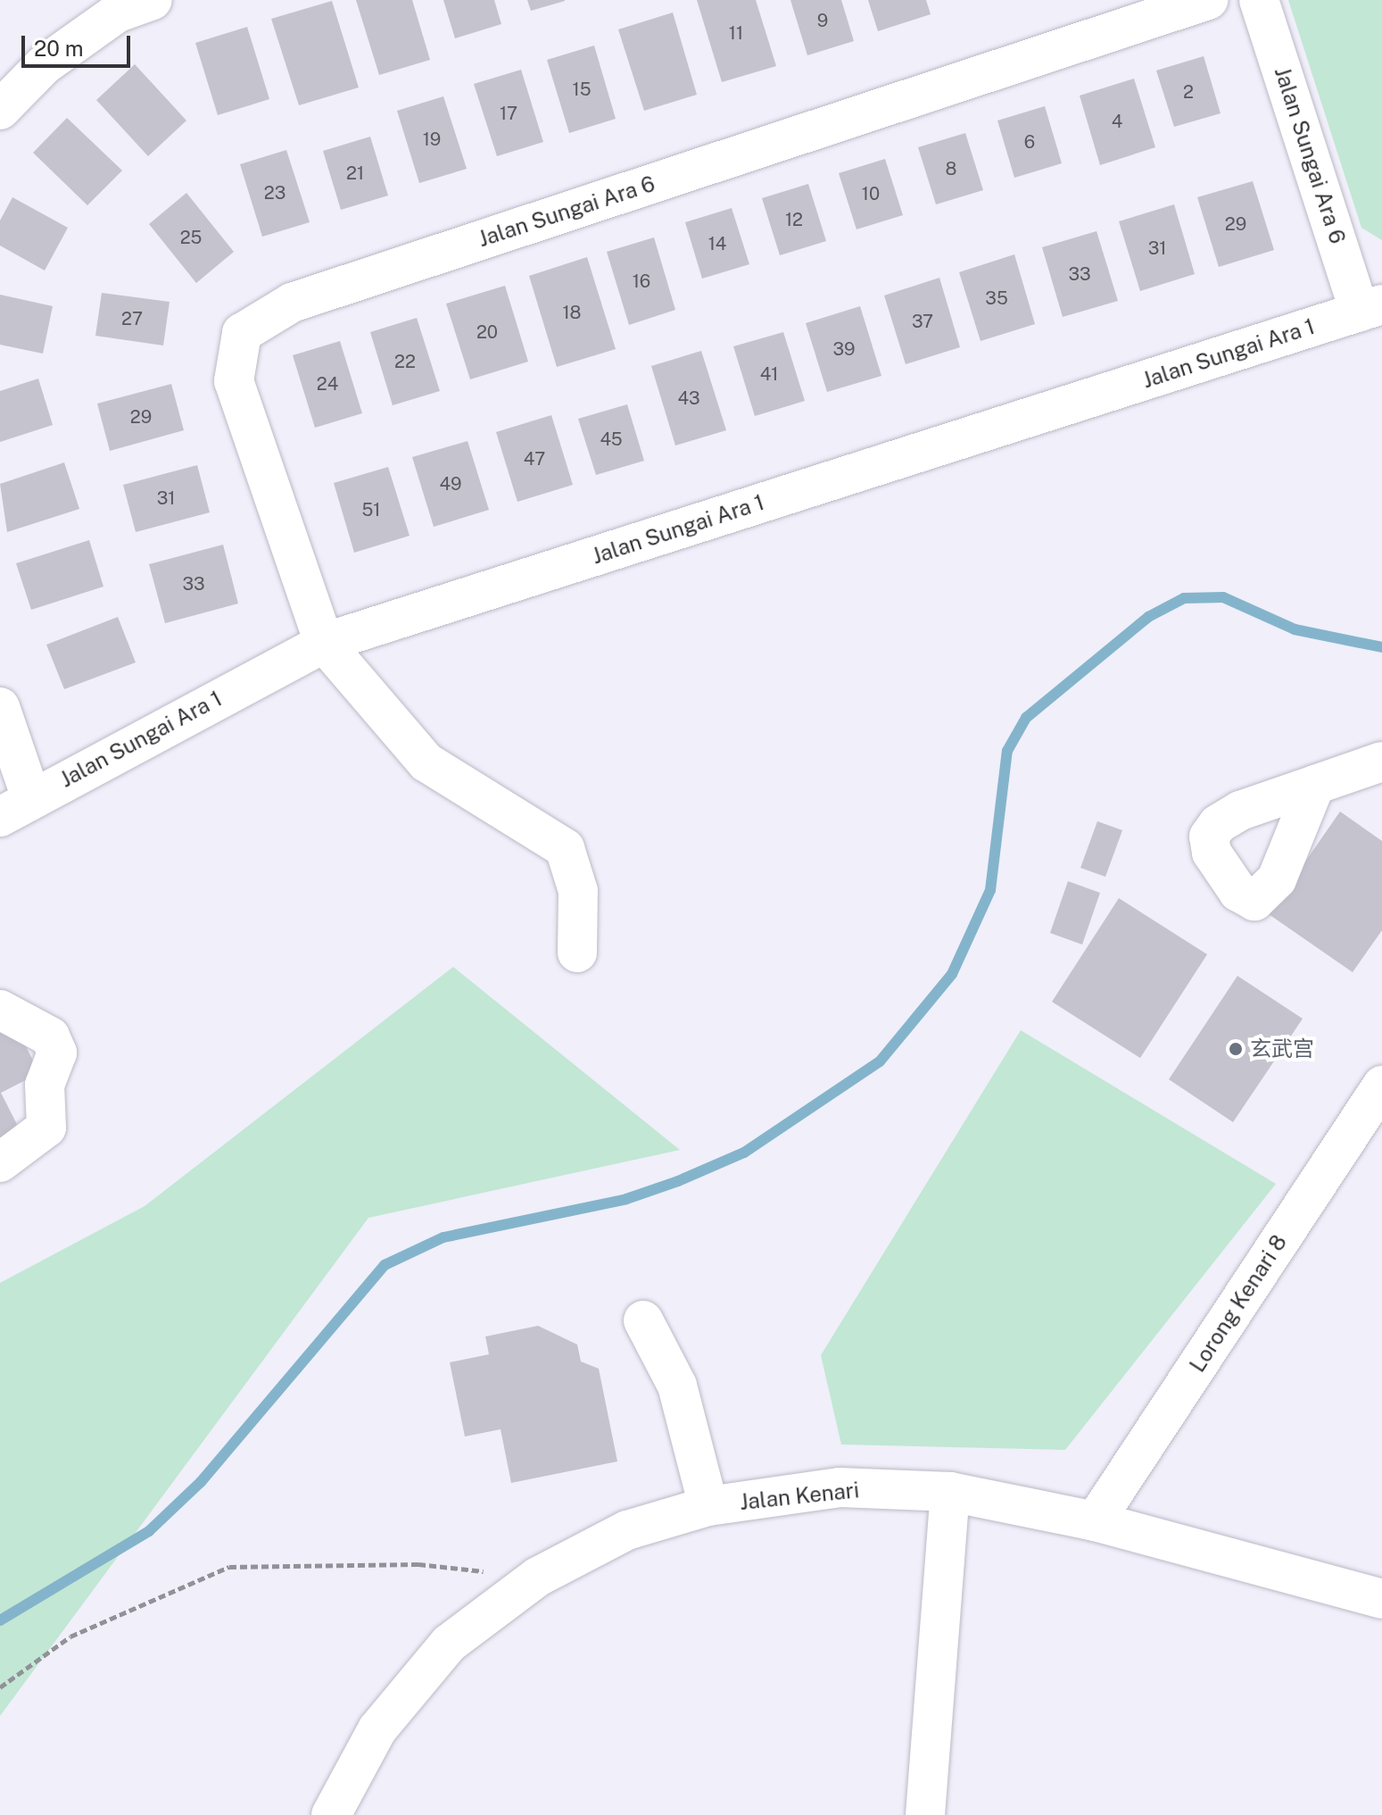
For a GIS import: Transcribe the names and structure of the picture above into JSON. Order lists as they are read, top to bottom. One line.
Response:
{"streets":{"street":["Jalan Sungai Ara 6","Jalan Sungai Ara 1","Lorong Kenari 8","Jalan Kenari"]},"crossings":[["Jalan Sungai Ara 6","Jalan Sungai Ara 1"],["Lorong Kenari 8","Jalan Kenari"]],"places":["玄武宫"],"house_numbers":["9","11","15","2","17","4","19","6","8","21","23","10","12","29","25","14","31","33","16","35","18","27","37","20","39","22","41","24","43","29","45","47","49","31","51","33"],"scale_bar":"20 m"}
